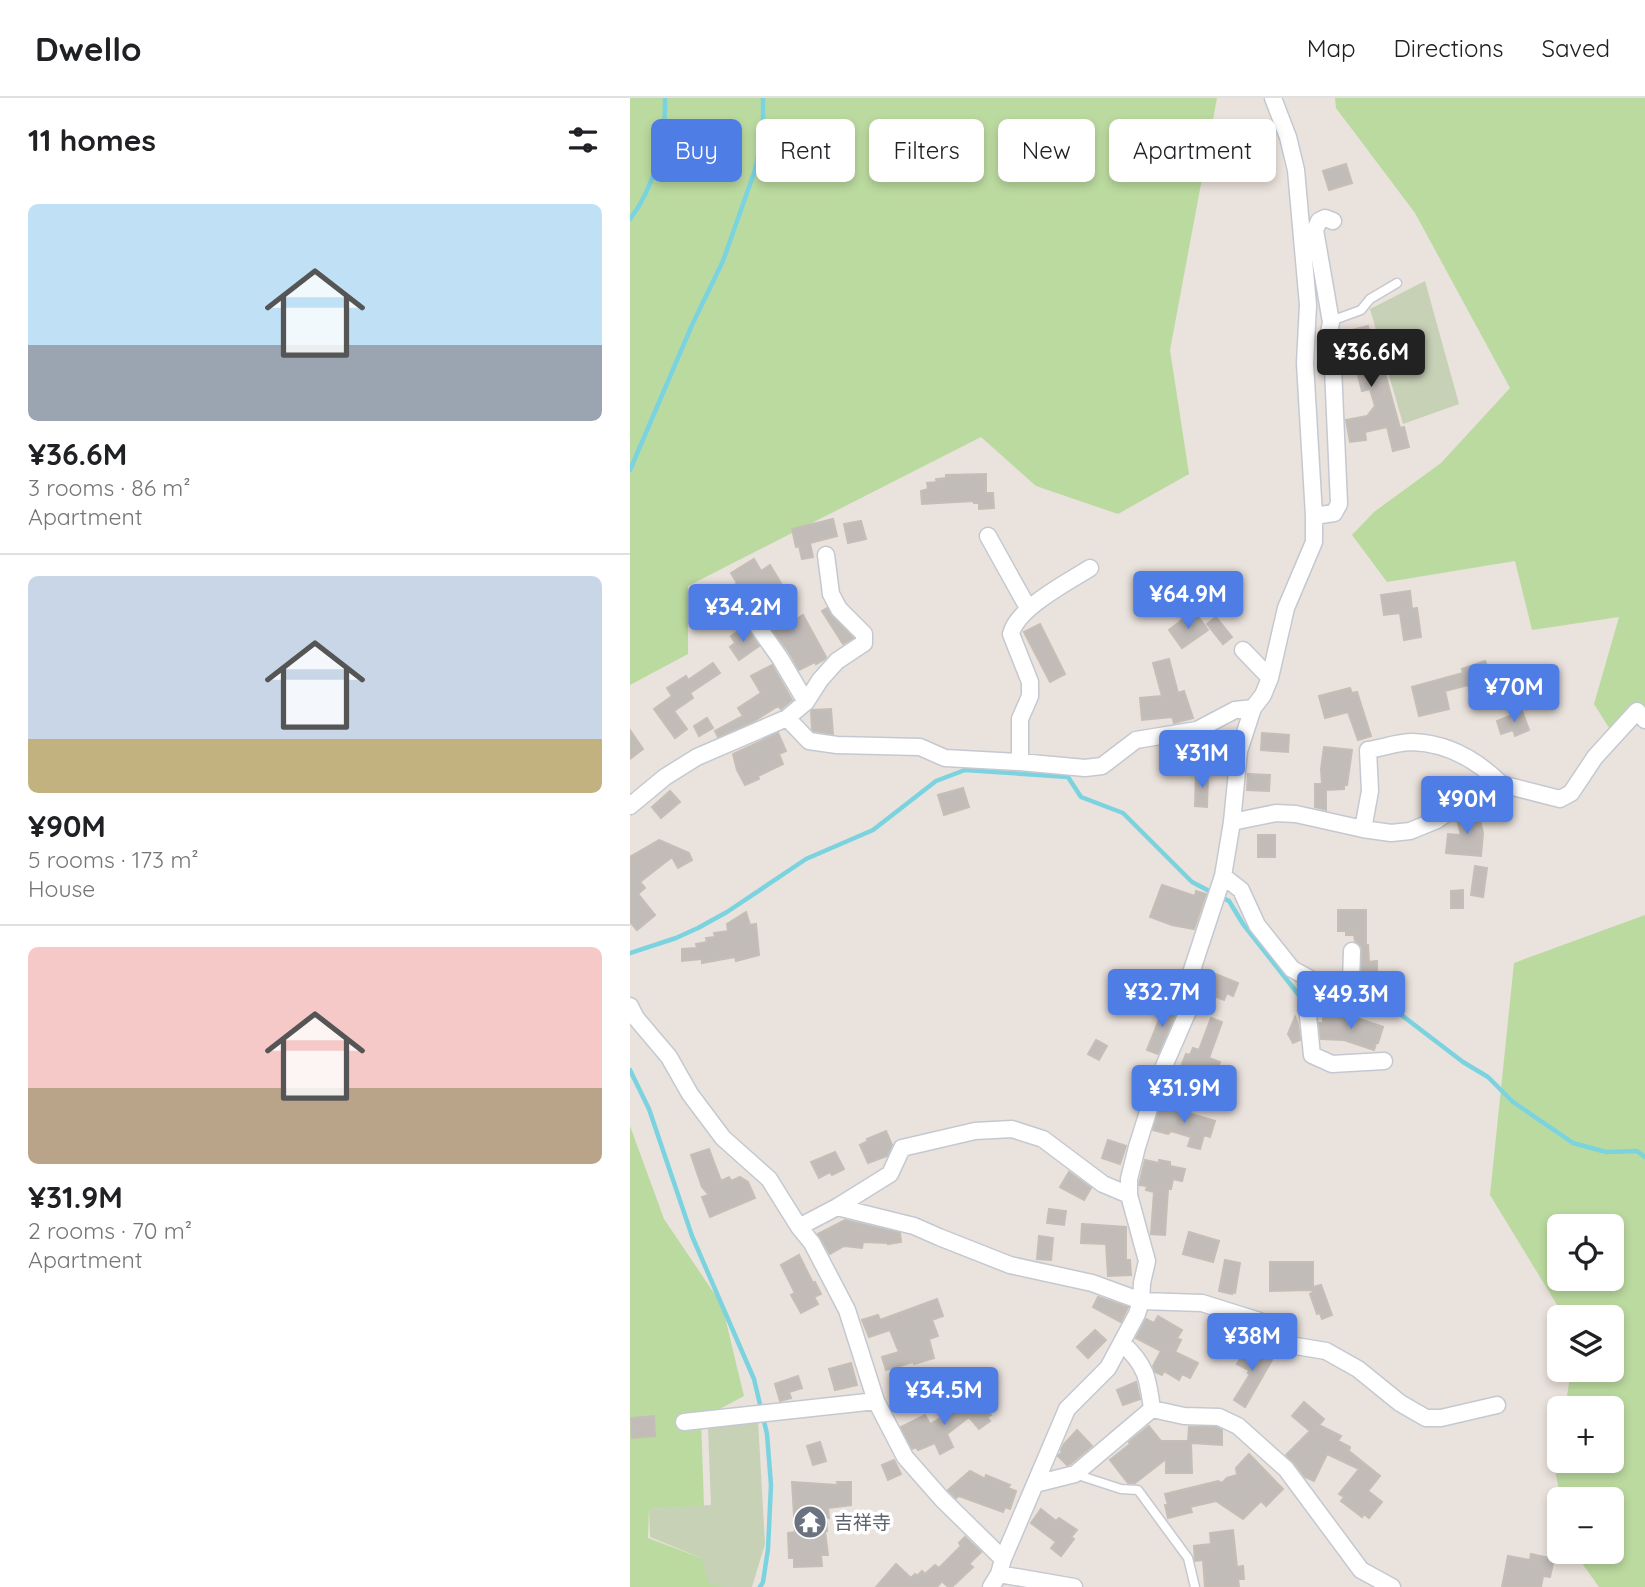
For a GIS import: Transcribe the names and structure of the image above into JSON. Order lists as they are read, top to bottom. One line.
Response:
{"places":{"temple":["吉祥寺"]},"page":{"header":"Dwello","nav":["Map","Directions","Saved"],"heading":"11 homes","chip":["Buy","Rent","Filters","New","Apartment"],"list":[{"name":"¥36.6M","note":"3 rooms · 86 m² · Apartment"},{"name":"¥90M","note":"5 rooms · 173 m² · House"},{"name":"¥31.9M","note":"2 rooms · 70 m² · Apartment"}],"price":["¥36.6M","¥64.9M","¥34.2M","¥70M","¥31M","¥90M","¥32.7M","¥49.3M","¥31.9M","¥38M","¥34.5M"],"map_buttons":["+","−"]}}
